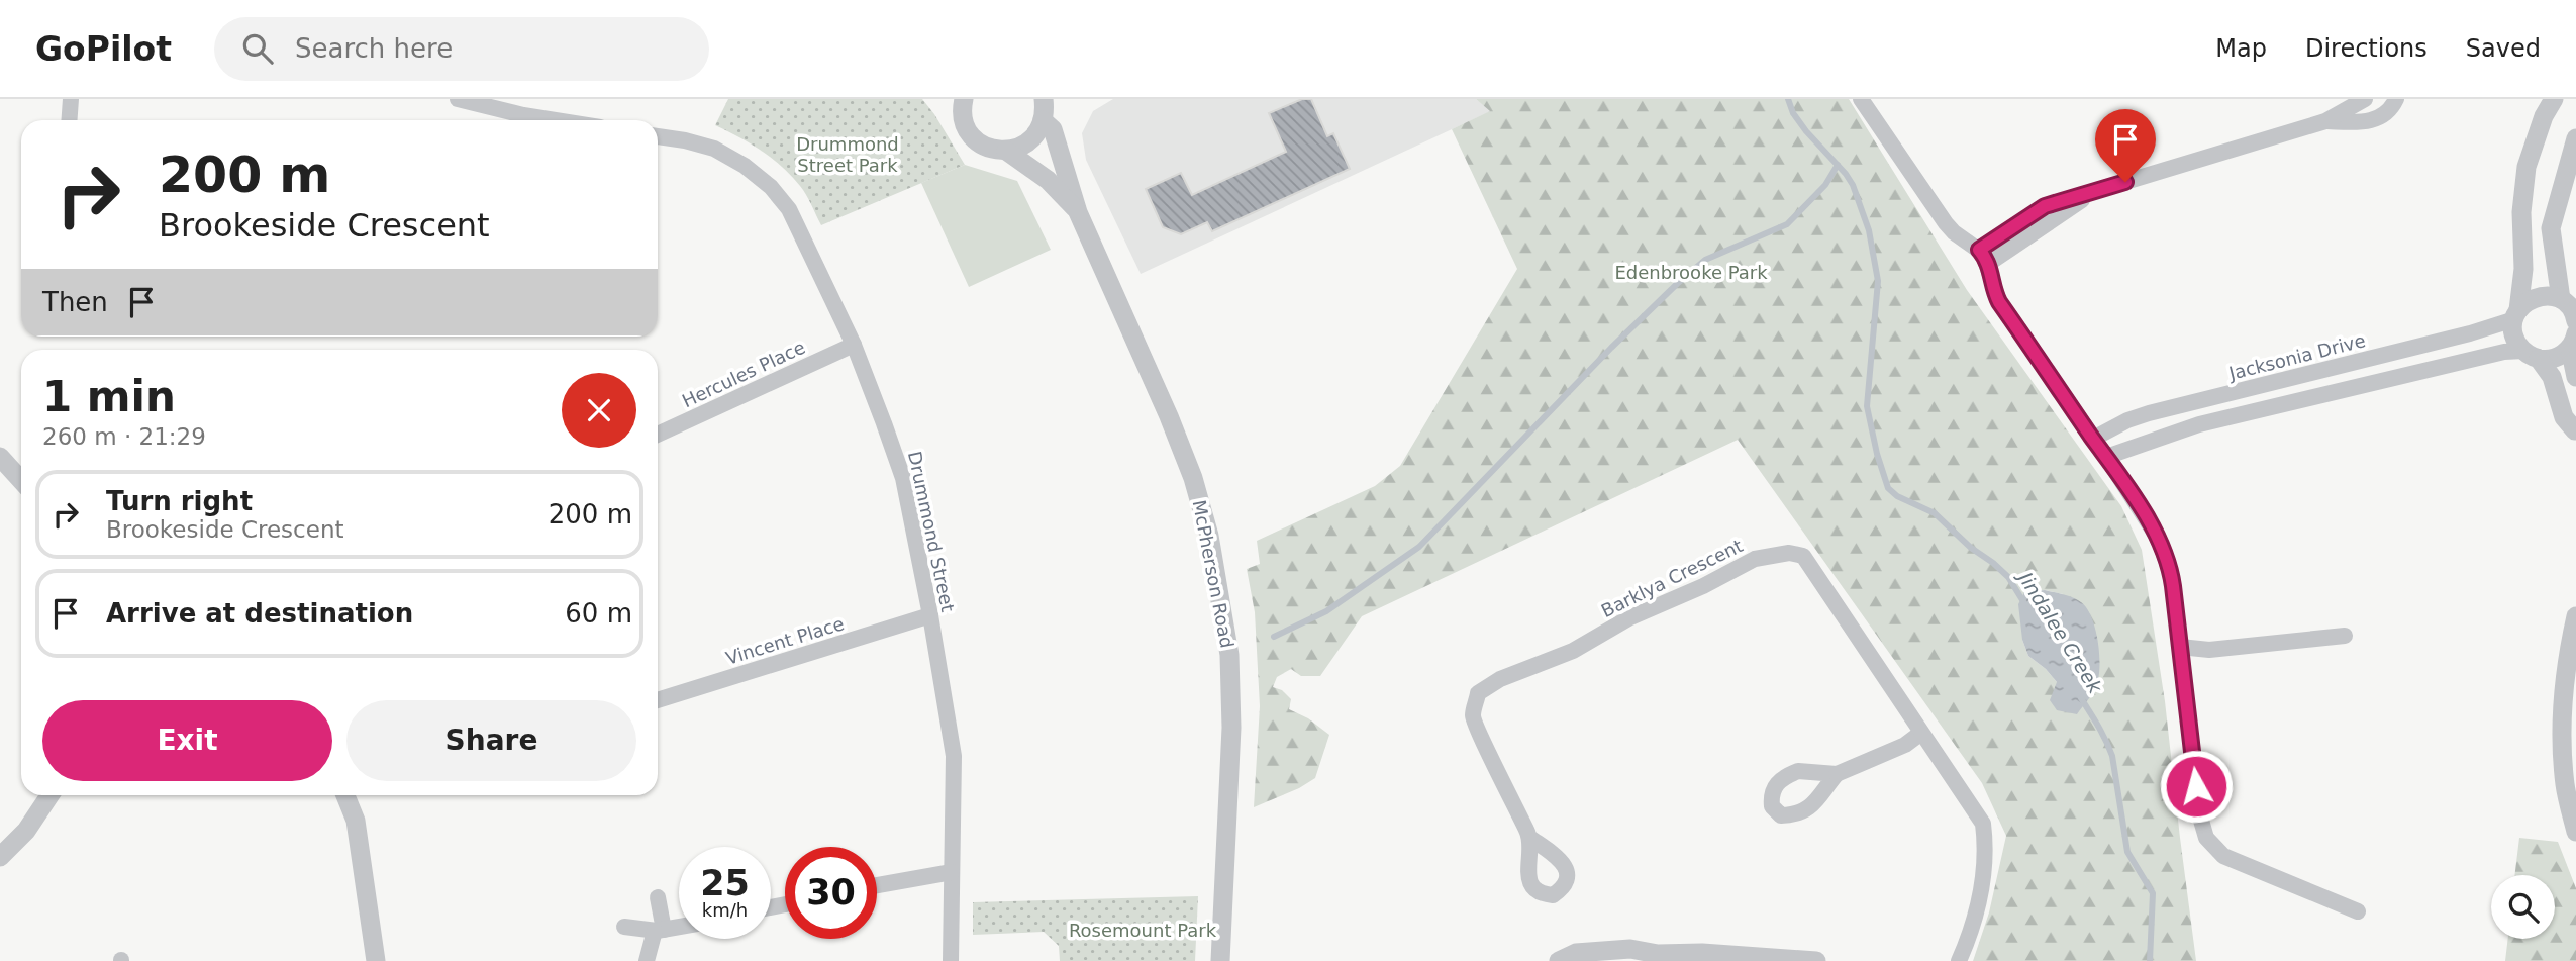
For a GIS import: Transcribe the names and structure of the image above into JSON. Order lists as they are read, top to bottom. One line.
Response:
{"streets":{"street":["Jacksonia Drive","Hercules Place","Drummond Street","McPherson Road","Barklya Crescent","Vincent Place"]},"crossings":[["Hercules Place","Drummond Street"],["Drummond Street","Vincent Place"]],"water":["Jindalee Creek"],"parks":["Drummond Street Park","Edenbrooke Park","Rosemount Park"],"page":{"header":"GoPilot","search":"Search here","nav":["Map","Directions","Saved"],"turn":["200 m","Brookeside Crescent"],"then":"Then","heading":["1 min","260 m · 21:29"],"list":[{"name":"Turn right","note":"Brookeside Crescent","value":"200 m"},{"name":"Arrive at destination","value":"60 m"}],"buttons":["Exit","Share"],"speed":"25 km/h","limit":"30"}}
